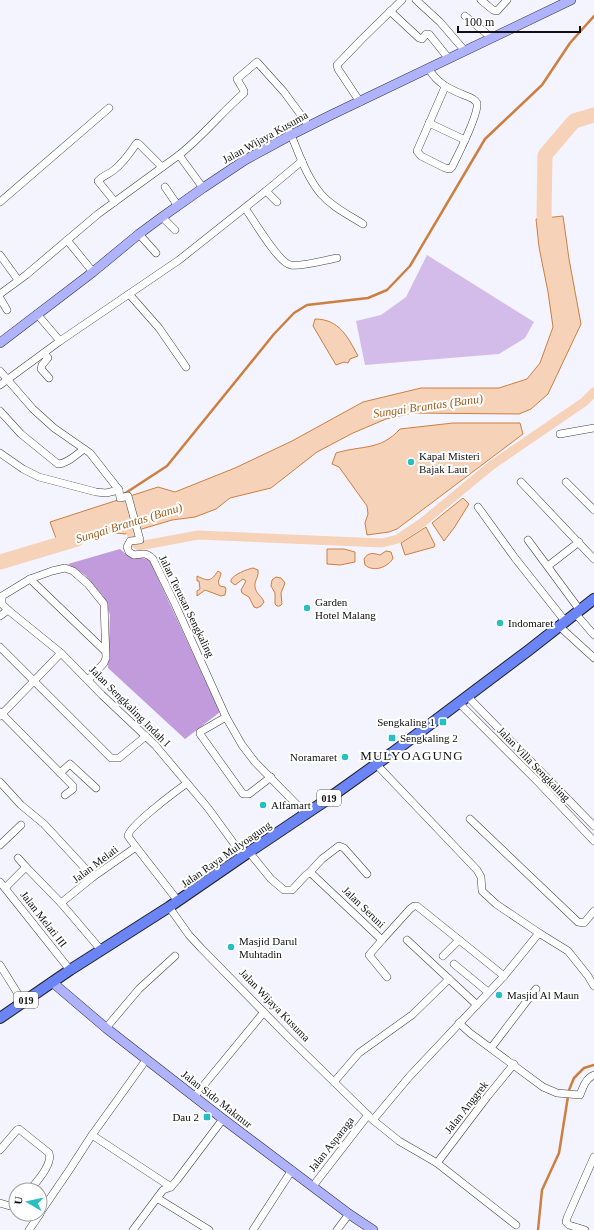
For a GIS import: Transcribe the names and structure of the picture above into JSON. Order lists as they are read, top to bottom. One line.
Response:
{"streets":{"main road":["Jalan Wijaya Kusuma","019","Jalan Raya Mulyoagung","Jalan Sido Makmur"],"street":["Jalan Terusan Sengkaling","Jalan Sengkaling Indah I","Jalan Villa Sengkaling","Jalan Melati","Jalan Seruni","Jalan Melati III","Jalan Anggrek","Jalan Asparaga"]},"crossings":[["Jalan Wijaya Kusuma","Jalan Raya Mulyoagung"],["Jalan Wijaya Kusuma","Jalan Anggrek"],["Jalan Wijaya Kusuma","Jalan Asparaga"],["Jalan Terusan Sengkaling","Jalan Raya Mulyoagung"],["Jalan Sengkaling Indah I","Jalan Raya Mulyoagung"],["Jalan Villa Sengkaling","Jalan Raya Mulyoagung"],["Jalan Raya Mulyoagung","Jalan Melati"],["Jalan Raya Mulyoagung","Jalan Melati III"],["Jalan Raya Mulyoagung","Jalan Sido Makmur"],["Jalan Sido Makmur","Jalan Asparaga"]],"districts":["MULYOAGUNG"],"water":["Sungai Brantas (Banu)"],"places":{"other":["Kapal Misteri Bajak Laut","Garden Hotel Malang","Indomaret","Noramaret","Alfamart","Masjid Darul Muhtadin","Masjid Al Maun"],"transit":["Sengkaling 1","Sengkaling 2","Dau 2"]},"scale_bar":"100 m","north":"left"}
